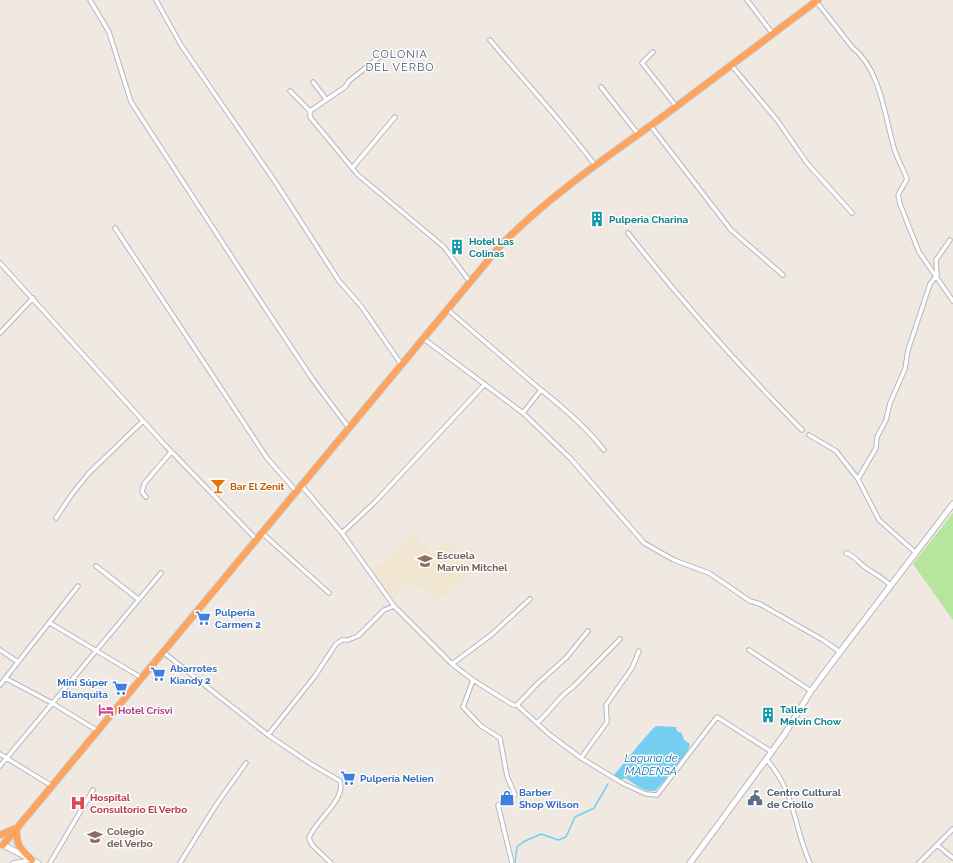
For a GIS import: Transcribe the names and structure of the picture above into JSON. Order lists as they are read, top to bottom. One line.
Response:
{"districts":["COLONIA DEL VERBO"],"water":["Laguna de MADENSA"],"places":{"building":["Pulperia Charina","Hotel Las Colinas","Taller Melvin Chow"],"bar":["Bar El Zenit"],"school or university":["Escuela Marvin Mitchel","Colegio del Verbo"],"supermarket":["Pulpería Carmen 2","Abarrotes Kiandy 2","Mini Súper Blanquita","Pulpería Nelien"],"hotel":["Hotel Crisvi"],"shop":["Barber Shop Wilson"],"public building":["Centro Cultural de Criollo"],"hospital":["Hospital Consultorio El Verbo"]}}
